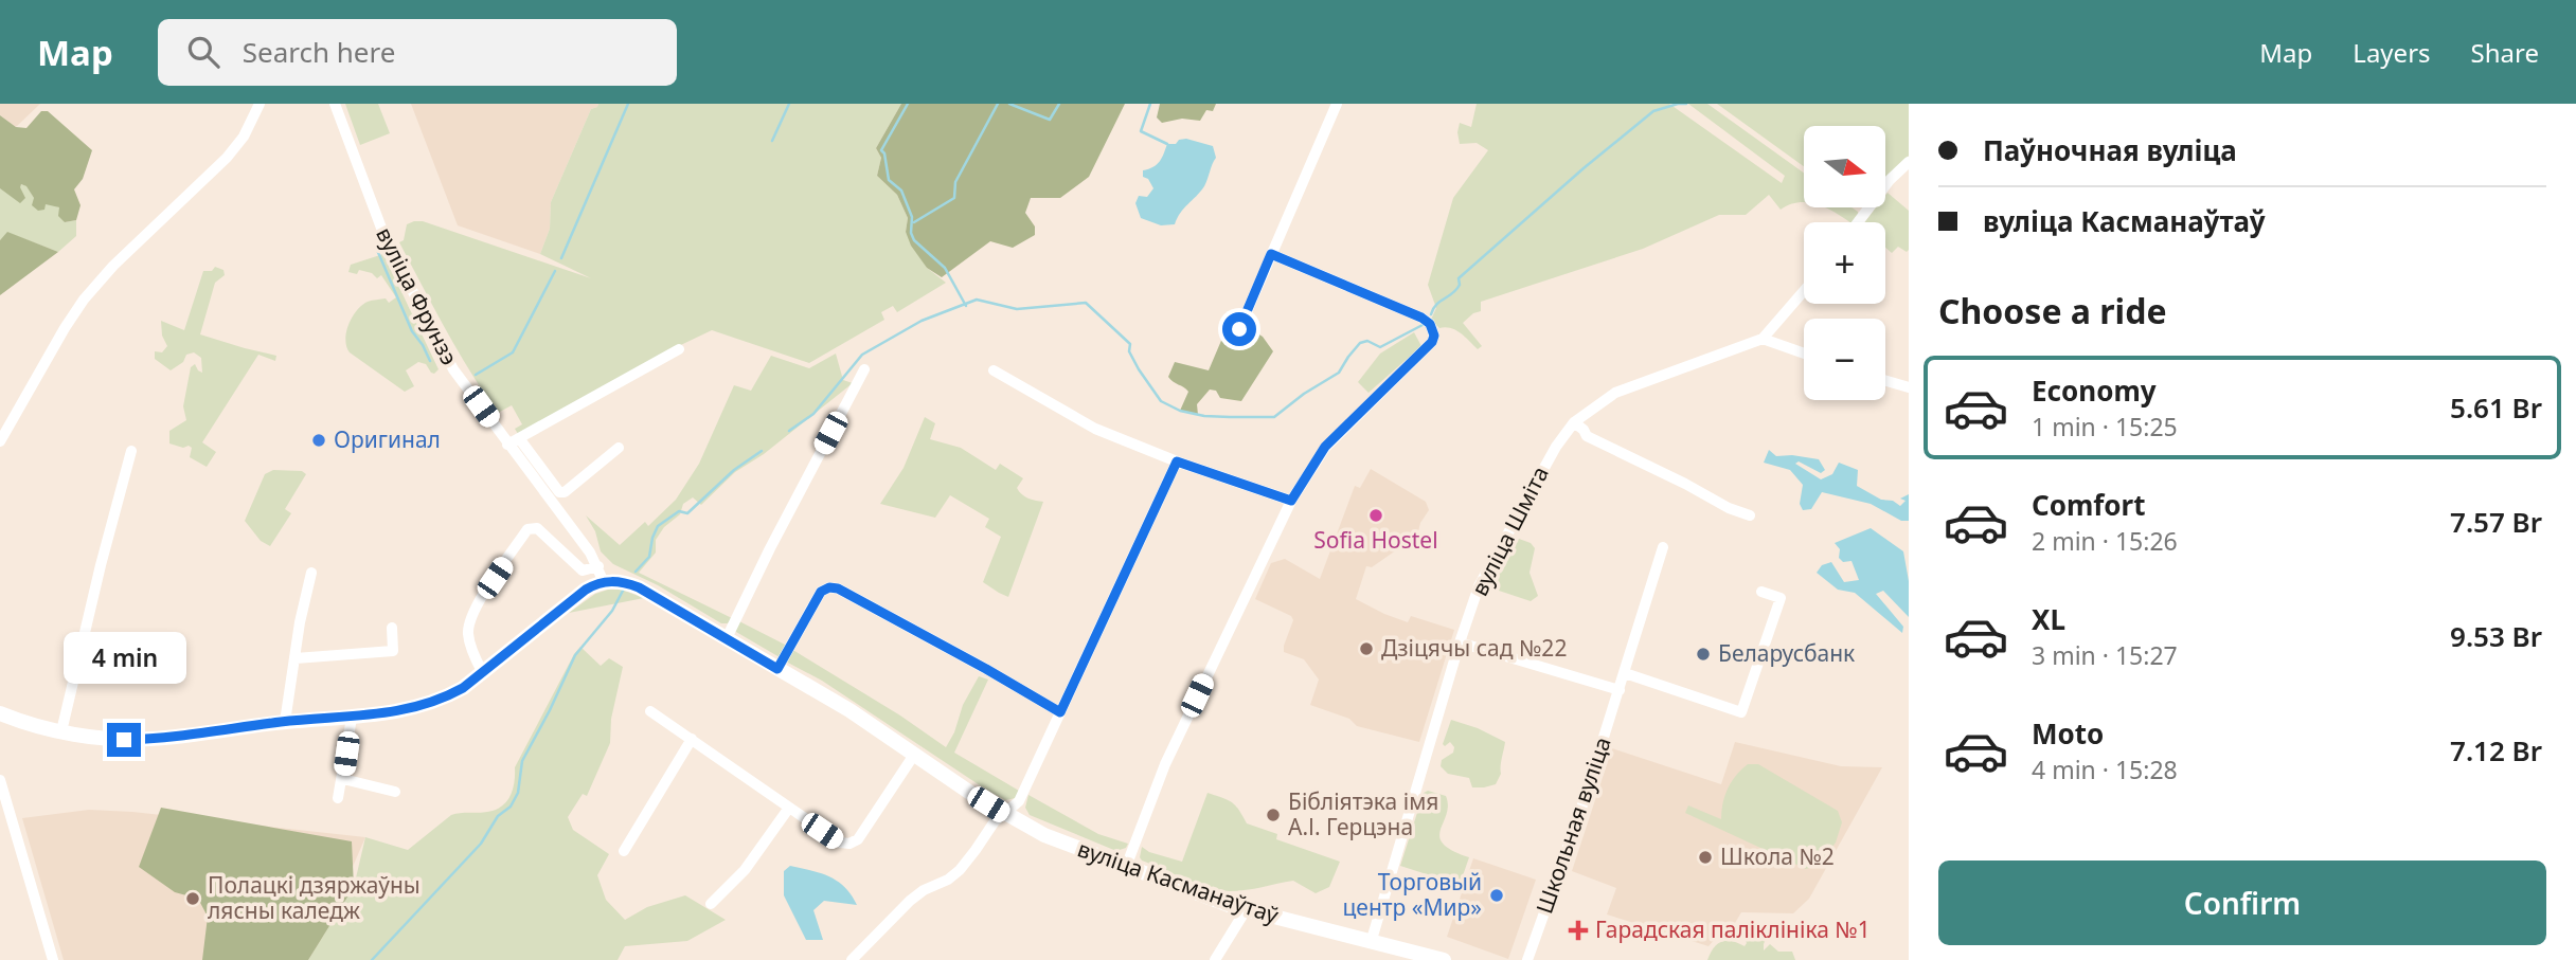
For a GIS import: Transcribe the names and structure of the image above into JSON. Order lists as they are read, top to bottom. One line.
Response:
{"streets":{"main road":["вуліца Касманаўтаў"],"street":["вуліца Фрунзэ","вуліца Шміта","Школьная вуліца"]},"crossings":[["вуліца Фрунзэ","вуліца Касманаўтаў"],["вуліца Шміта","вуліца Касманаўтаў"]],"places":{"other":["Оригинал","Sofia Hostel","Дзіцячы сад №22","Беларусбанк","Бібліятэка імя А.І. Герцэна","Школа №2","Торговый центр «Мир»","Полацкі дзяржаўны лясны каледж"],"health":["Гарадская паліклініка №1"]},"north":"right","page":{"header":"Map","search":"Search here","nav":["Map","Layers","Share"],"banner":["Паўночная вуліца","вуліца Касманаўтаў"],"map_buttons":["+","−"],"heading":"Choose a ride","list":[{"name":"Economy","note":"1 min · 15:25","value":"5.61 Br"},{"name":"Comfort","note":"2 min · 15:26","value":"7.57 Br"},{"name":"XL","note":"3 min · 15:27","value":"9.53 Br"},{"name":"Moto","note":"4 min · 15:28","value":"7.12 Br"}],"bubble":"4 min","buttons":"Confirm"}}
